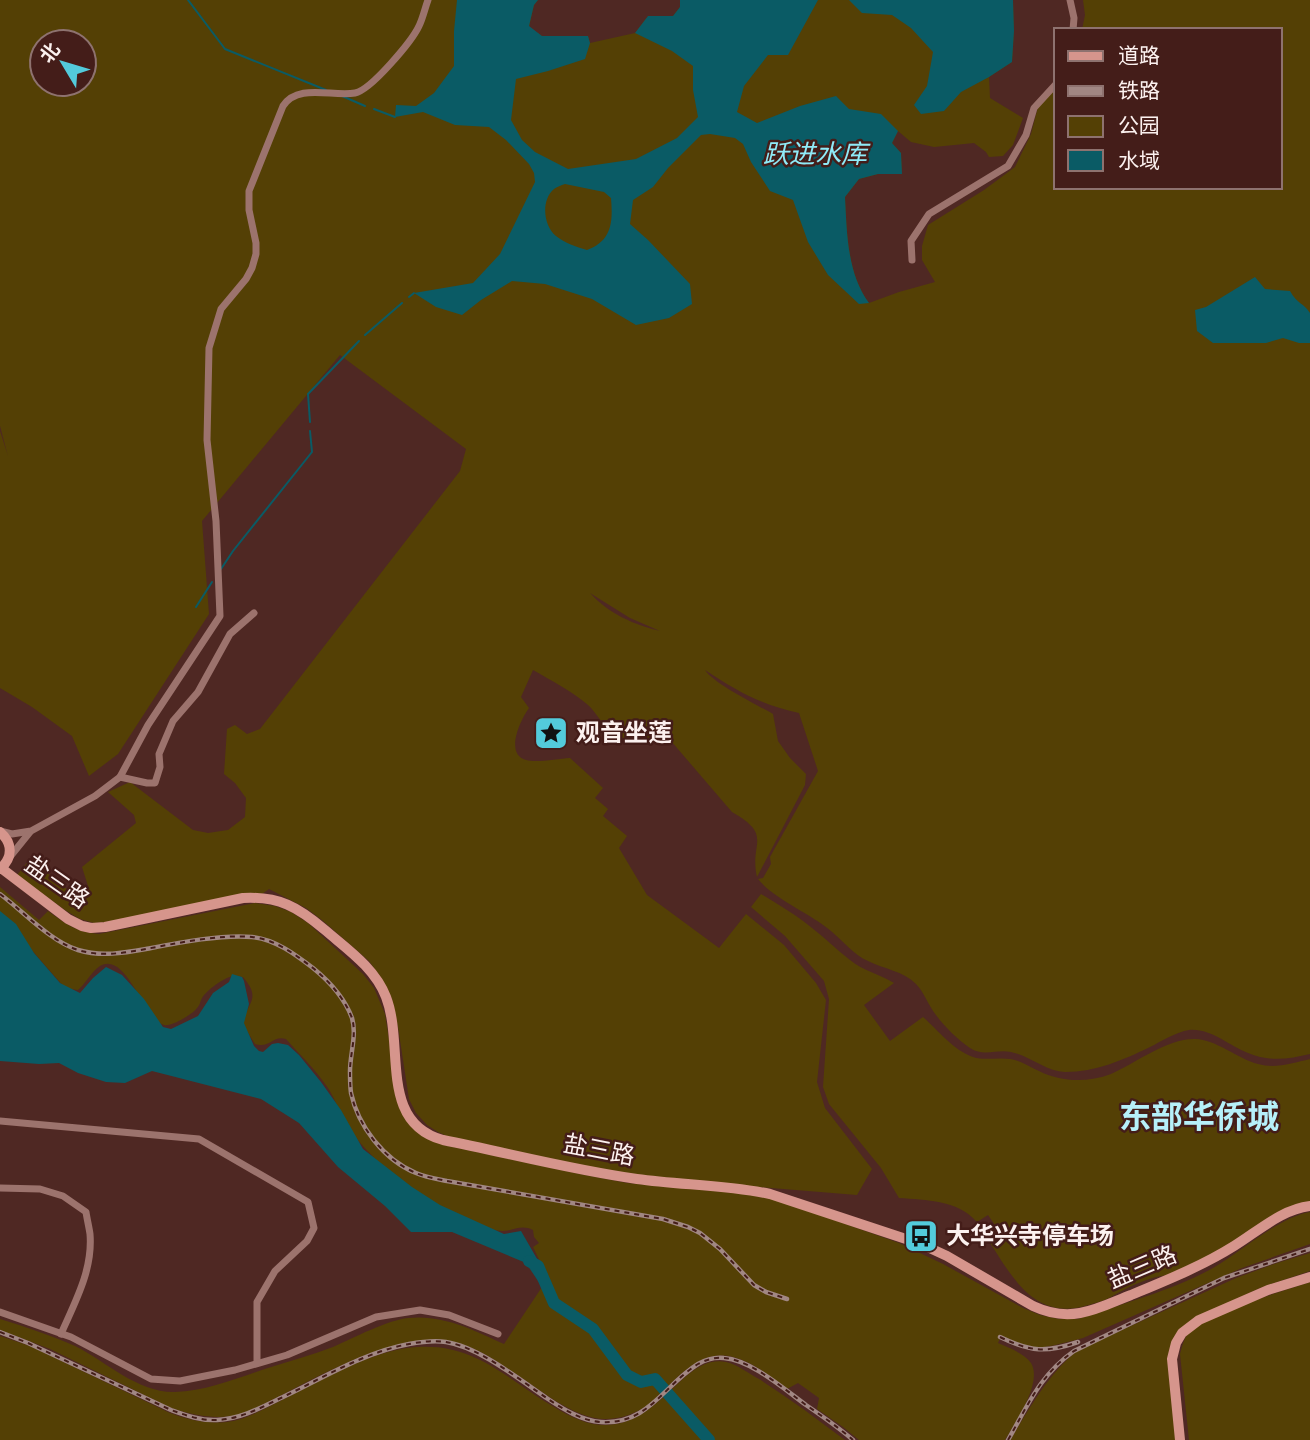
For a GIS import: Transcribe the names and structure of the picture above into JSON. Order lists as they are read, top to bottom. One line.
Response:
{"streets":{"main road":["盐三路"]},"districts":["东部华侨城"],"water":["跃进水库"],"places":{"place":["观音坐莲"],"bus stop":["大华兴寺停车场"]},"legend":["道路","铁路","公园","水域"],"north":"top left"}
